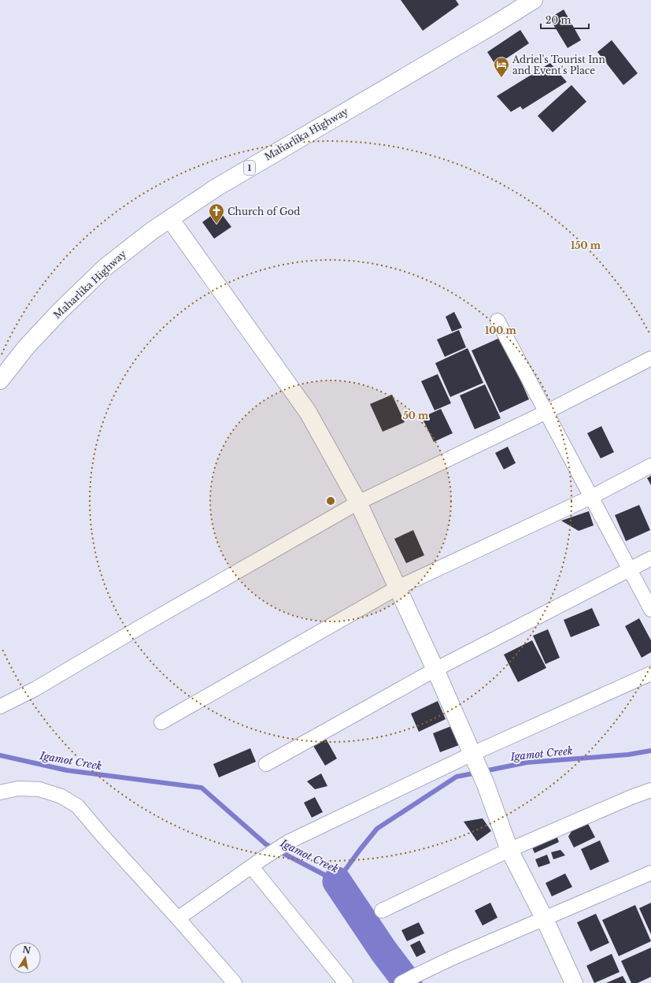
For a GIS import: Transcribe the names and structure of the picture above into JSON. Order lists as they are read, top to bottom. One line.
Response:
{"streets":{"main road":["Maharlika Highway","1"]},"water":["Igamot Creek"],"places":{"hotel":["Adriel's Tourist Inn and Event's Place"],"church":["Church of God"]},"scale_bar":"20 m","north":"top","rings":["150 m","100 m","50 m"]}
